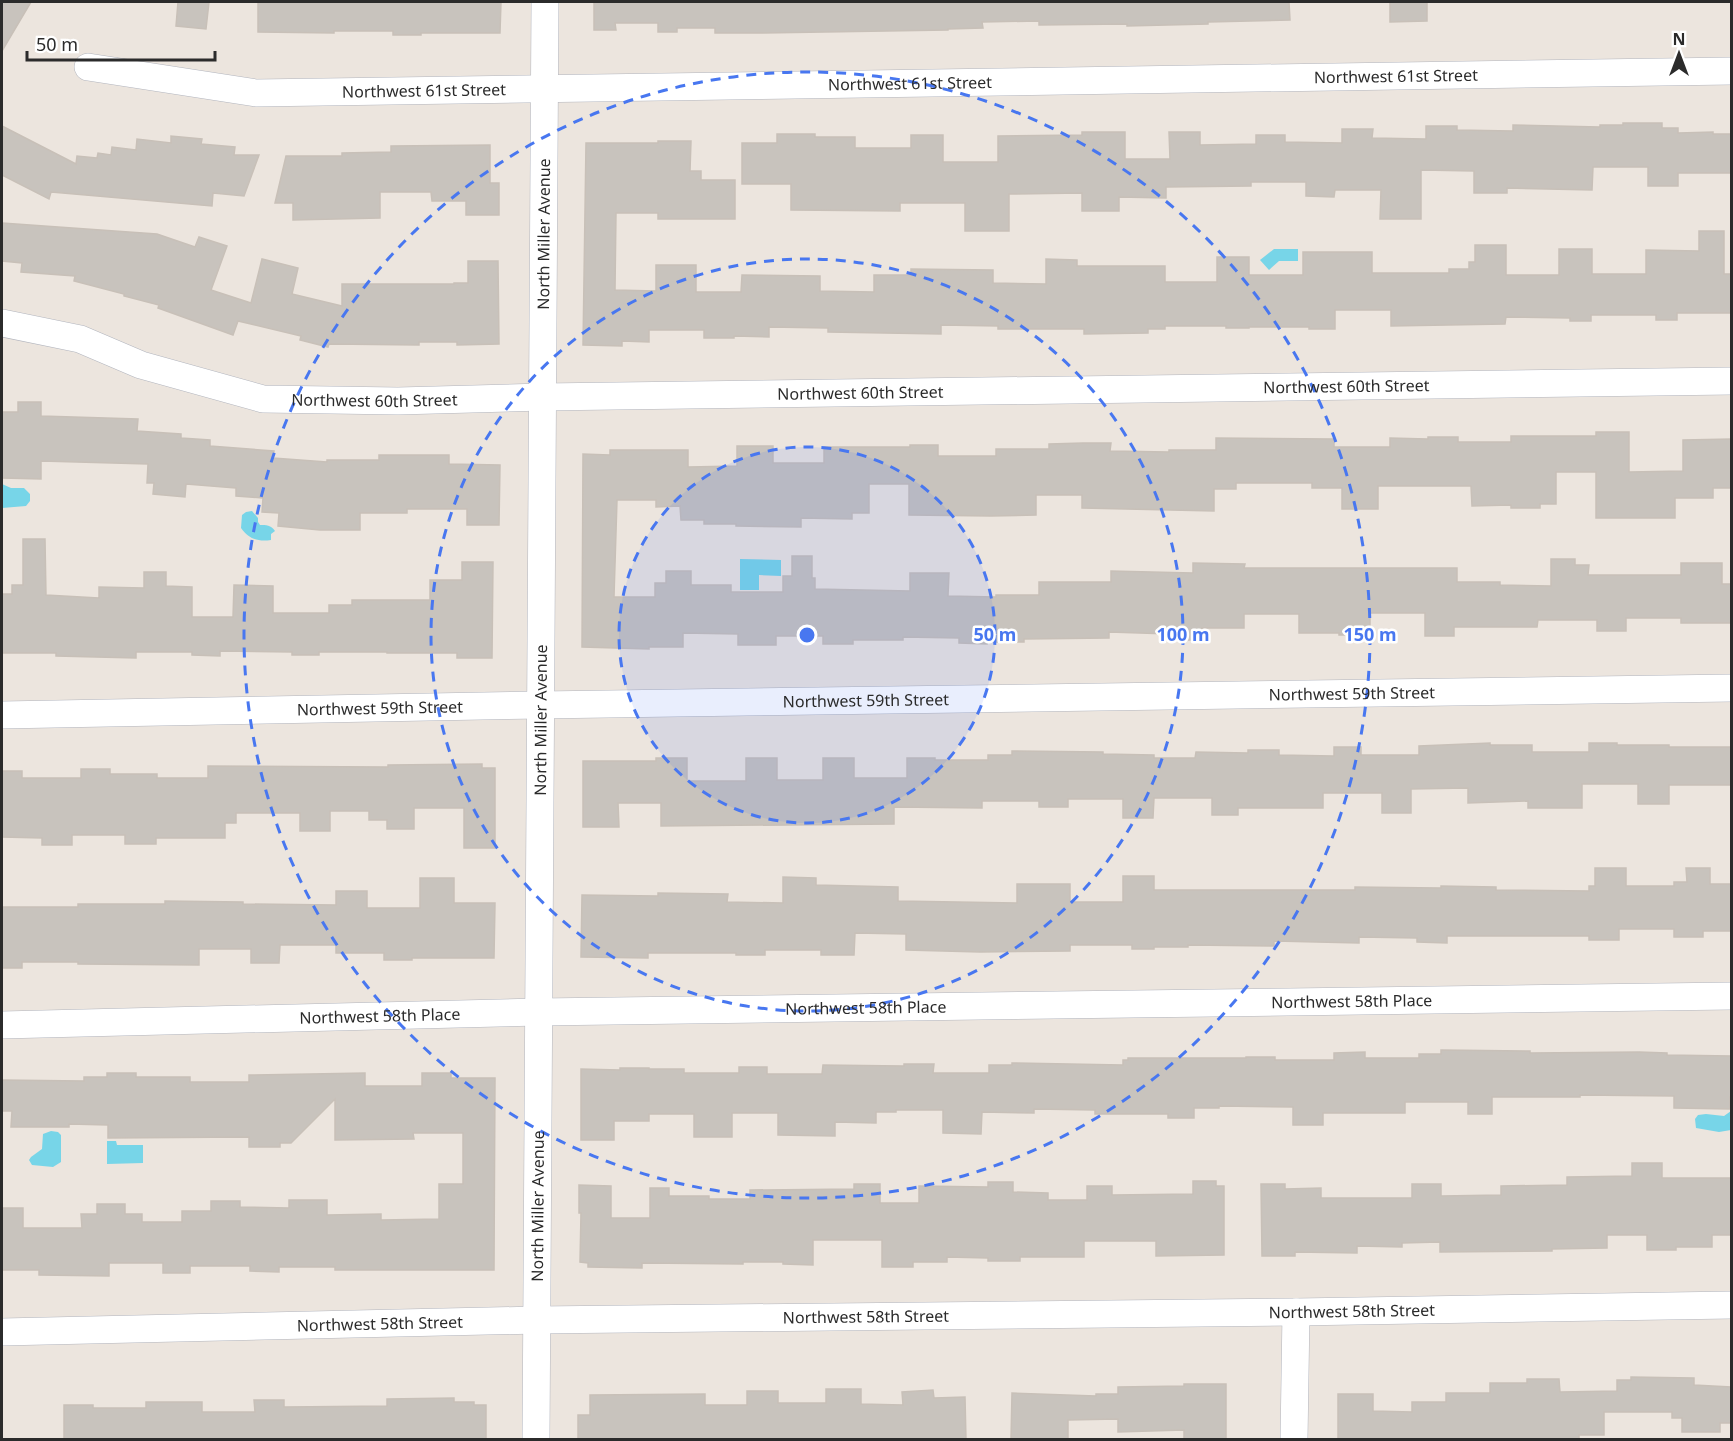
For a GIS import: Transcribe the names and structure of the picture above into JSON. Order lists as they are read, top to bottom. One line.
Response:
{"streets":{"street":["Northwest 61st Street","North Miller Avenue","Northwest 60th Street","Northwest 59th Street","Northwest 58th Place","Northwest 58th Street"]},"crossings":[["Northwest 61st Street","North Miller Avenue"],["North Miller Avenue","Northwest 60th Street"],["North Miller Avenue","Northwest 59th Street"],["North Miller Avenue","Northwest 58th Place"],["North Miller Avenue","Northwest 58th Street"]],"scale_bar":"50 m","north":"top","rings":["50 m","100 m","150 m"]}
